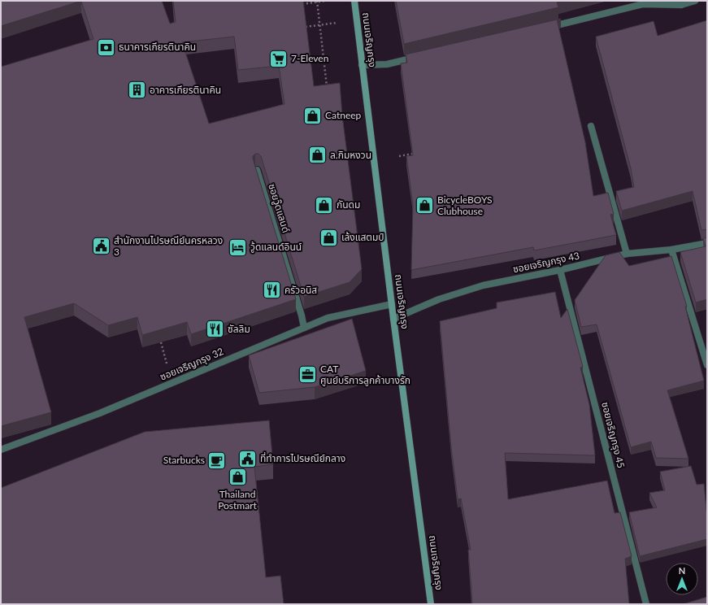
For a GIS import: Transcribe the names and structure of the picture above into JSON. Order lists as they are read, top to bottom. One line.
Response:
{"streets":{"main road":["ถนนเจริญกรุง"],"street":["ซอยวู๊ดแลนด์","ซอยเจริญกรุง 43","ซอยเจริญกรุง 32","ซอยเจริญกรุง 45"]},"crossings":[["ถนนเจริญกรุง","ซอยเจริญกรุง 43"],["ถนนเจริญกรุง","ซอยเจริญกรุง 32"],["ซอยวู๊ดแลนด์","ซอยเจริญกรุง 32"],["ซอยเจริญกรุง 43","ซอยเจริญกรุง 45"]],"places":{"bank":["ธนาคารเกียรตินาคิน"],"supermarket":["7-Eleven"],"building":["อาคารเกียรตินาคิน"],"shop":["Catneep","ล.กิมหงวน","กันดม","BicycleBOYS Clubhouse","เล้งแสตมป์","Thailand Postmart"],"public building":["สำนักงานไปรษณีย์นครหลวง 3","ที่ทำการไปรษณีย์กลาง"],"hotel":["วู้ดแลนด์อินน์"],"restaurant":["ครัวอนิส","ซัลลิม"],"office":["CAT ศูนย์บริการลูกค้าบางรัก"],"cafe":["Starbucks"]},"north":"top"}
